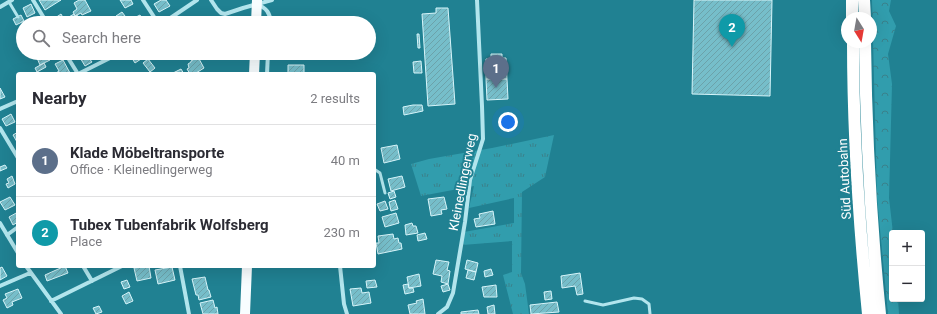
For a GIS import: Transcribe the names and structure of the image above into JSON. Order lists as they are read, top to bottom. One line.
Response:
{"streets":{"highway":["Süd Autobahn"],"street":["Kleinedlingerweg"]},"north":"bottom","page":{"pins":["2","1"],"search":"Search here","heading":["Nearby","2 results"],"list":[{"mark":"1","name":"Klade Möbeltransporte","note":"Office · Kleinedlingerweg","value":"40 m"},{"mark":"2","name":"Tubex Tubenfabrik Wolfsberg","note":"Place","value":"230 m"}],"map_buttons":["+","−"]}}
